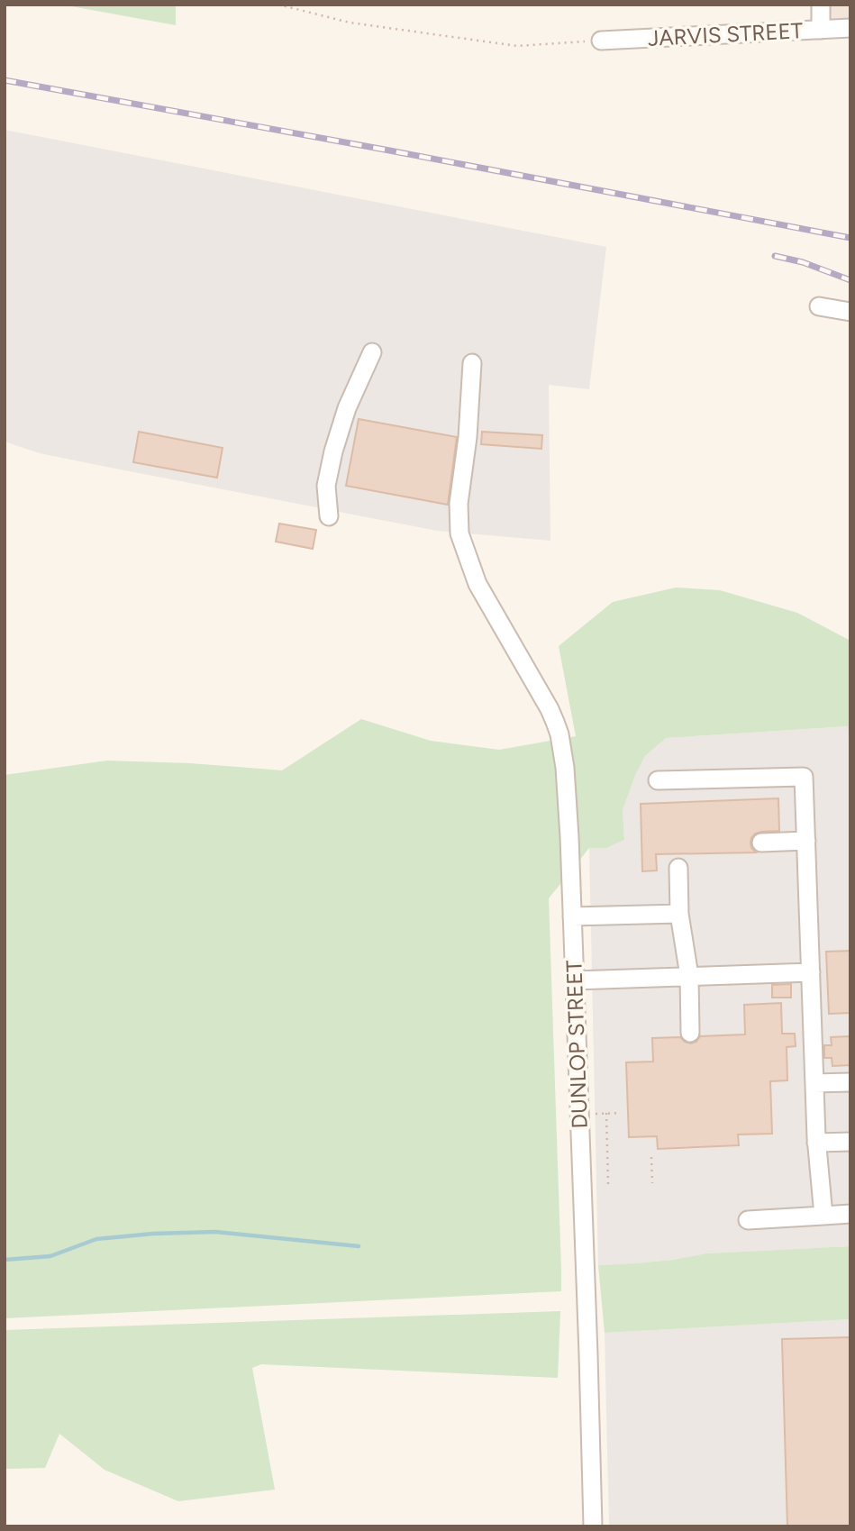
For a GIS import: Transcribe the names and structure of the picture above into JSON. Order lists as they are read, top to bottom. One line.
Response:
{"streets":{"street":["JARVIS STREET","DUNLOP STREET"]}}
